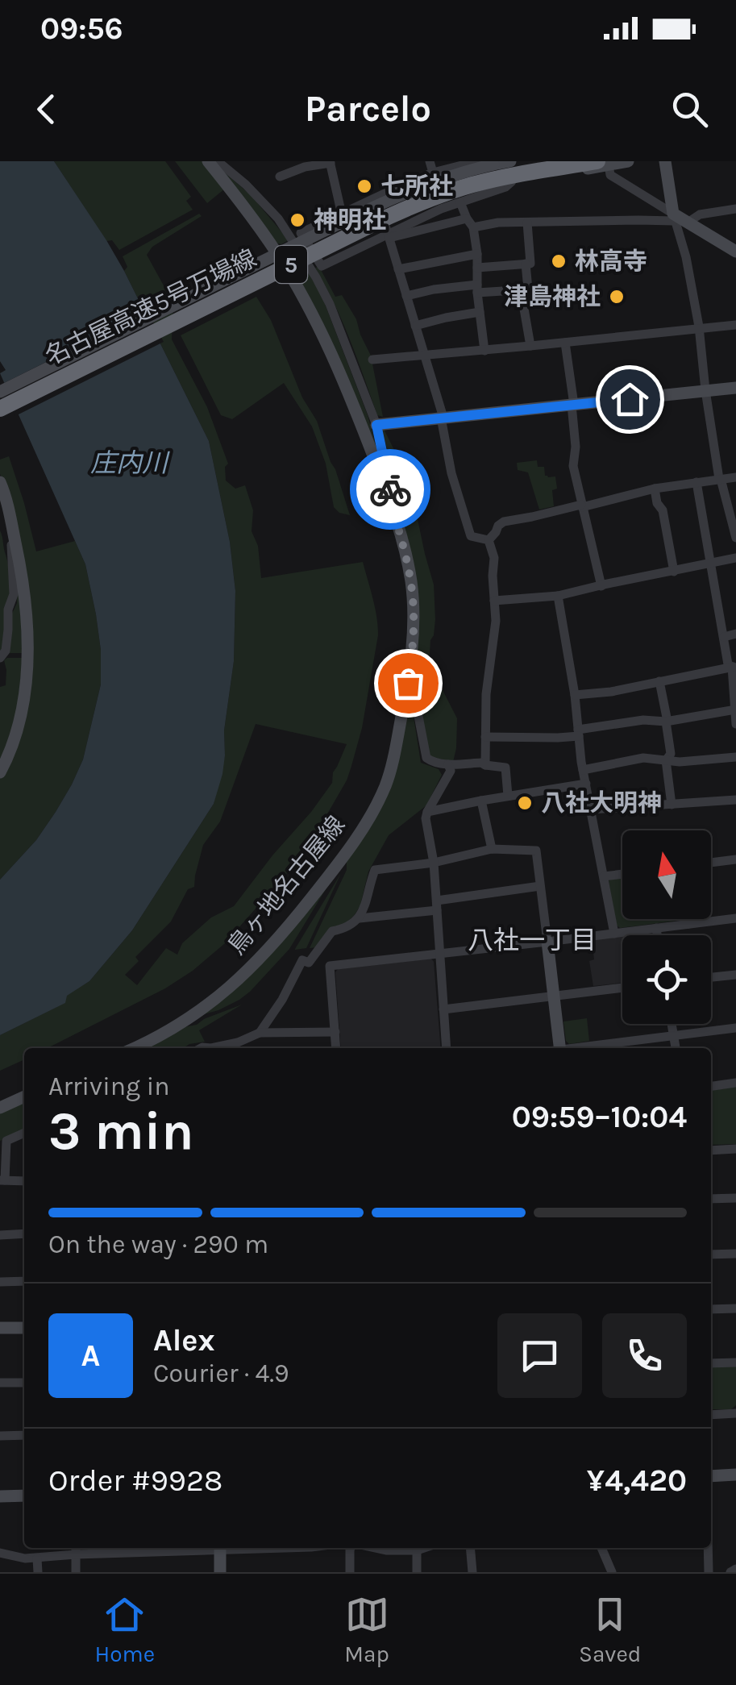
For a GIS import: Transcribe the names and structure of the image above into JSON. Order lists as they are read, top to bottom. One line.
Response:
{"streets":{"highway":["5","名古屋高速5号万場線"],"main road":["鳥ヶ地名古屋線"]},"districts":["八社一丁目"],"water":["庄内川"],"places":["七所社","神明社","林高寺","津島神社","八社大明神"],"north":"top","page":{"status":"09:56","header":"Parcelo","heading":["3 min","Arriving in","09:59–10:04"],"panel":["Alex","Courier · 4.9","Order #9928","¥4,420"],"bar":"On the way · 290 m","round":"A","tabs":["Home","Map","Saved"]}}
